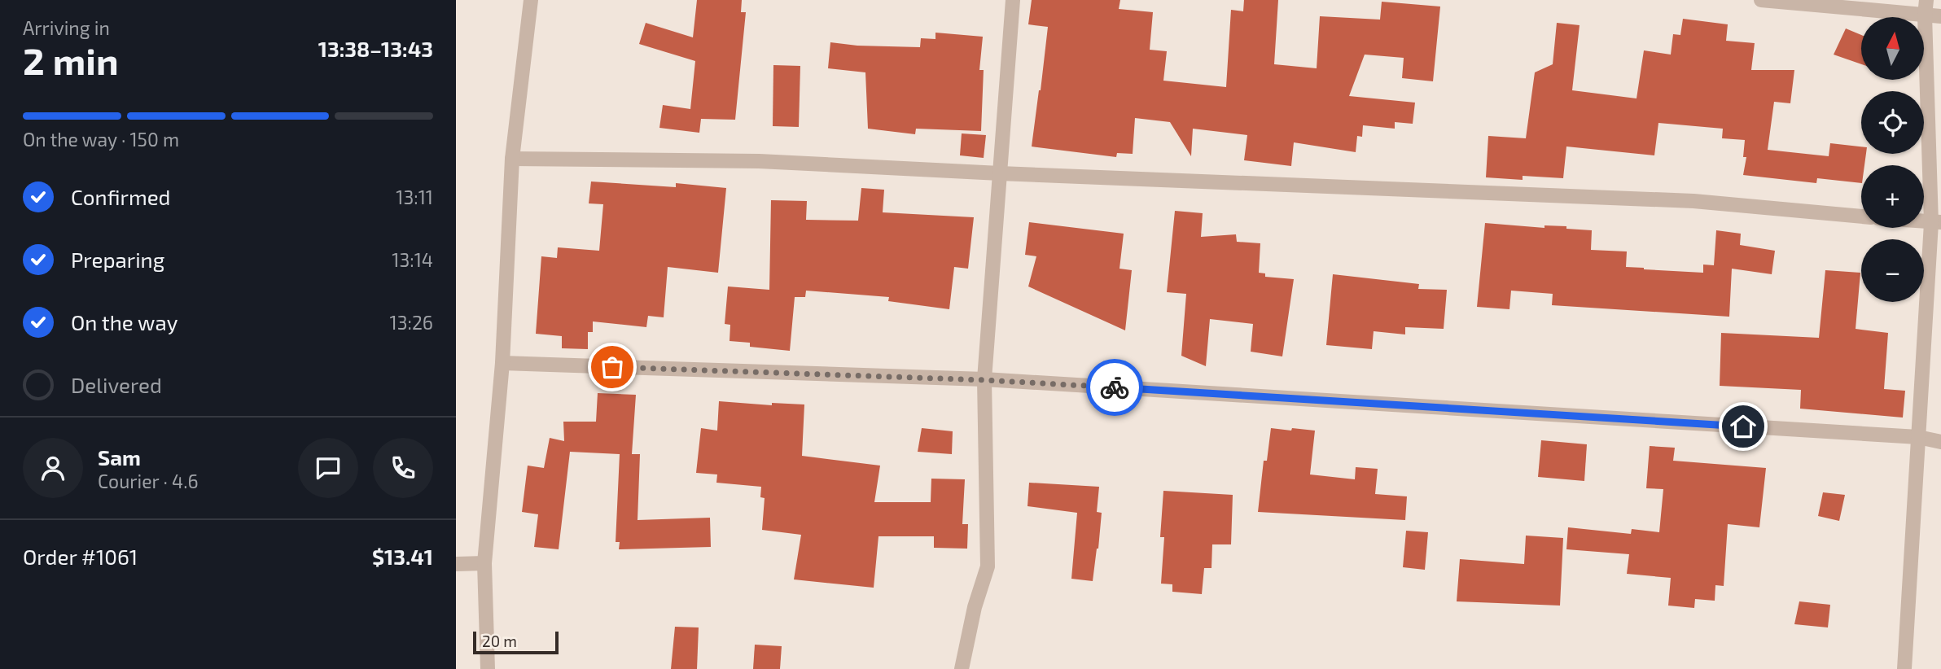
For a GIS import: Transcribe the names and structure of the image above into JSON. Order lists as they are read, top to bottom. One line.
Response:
{"scale_bar":"20 m","north":"top","page":{"heading":["2 min","Arriving in","13:38–13:43"],"panel":["Sam","Courier · 4.6","Order #1061","$13.41"],"map_buttons":["+","−"],"bar":"On the way · 150 m","list":[["Confirmed","13:11"],["Preparing","13:14"],["On the way","13:26"],"Delivered"],"scale":"20 m"}}
